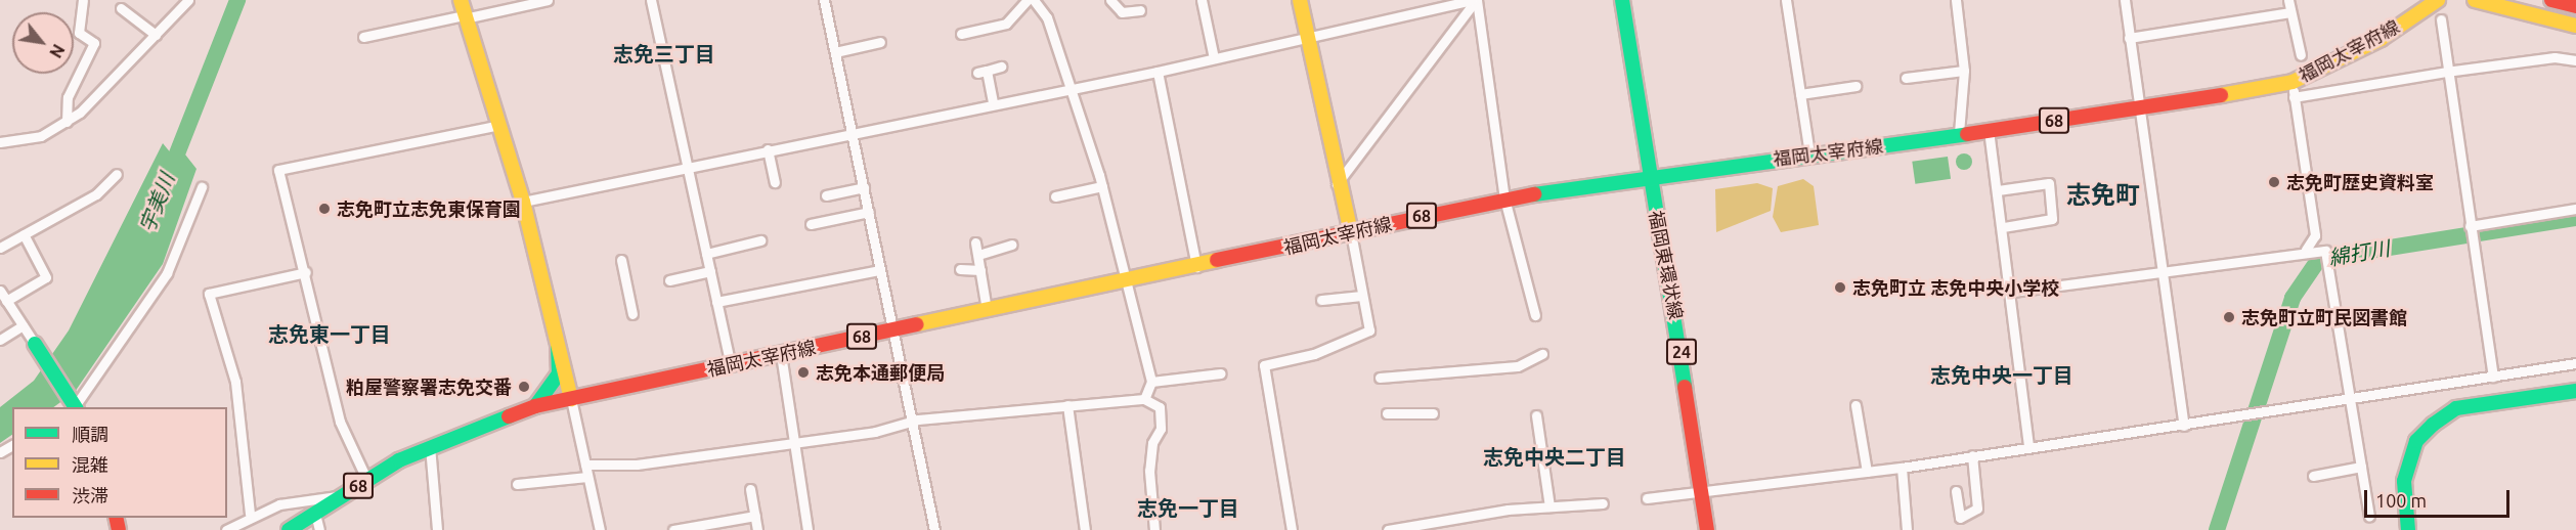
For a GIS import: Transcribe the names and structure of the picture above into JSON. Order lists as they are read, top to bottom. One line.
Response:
{"streets":{"main road":["福岡太宰府線","68","福岡東環状線","24"]},"crossings":[["福岡太宰府線","福岡東環状線"]],"districts":["志免三丁目","志免町","志免東一丁目","志免中央一丁目","志免中央二丁目","志免一丁目"],"water":["宇美川","綿打川"],"places":["志免町歴史資料室","志免町立志免東保育園","志免町立 志免中央小学校","志免町立町民図書館","志免本通郵便局","粕屋警察署志免交番"],"legend":["順調","混雑","渋滞"],"scale_bar":"100 m","north":"bottom right"}
